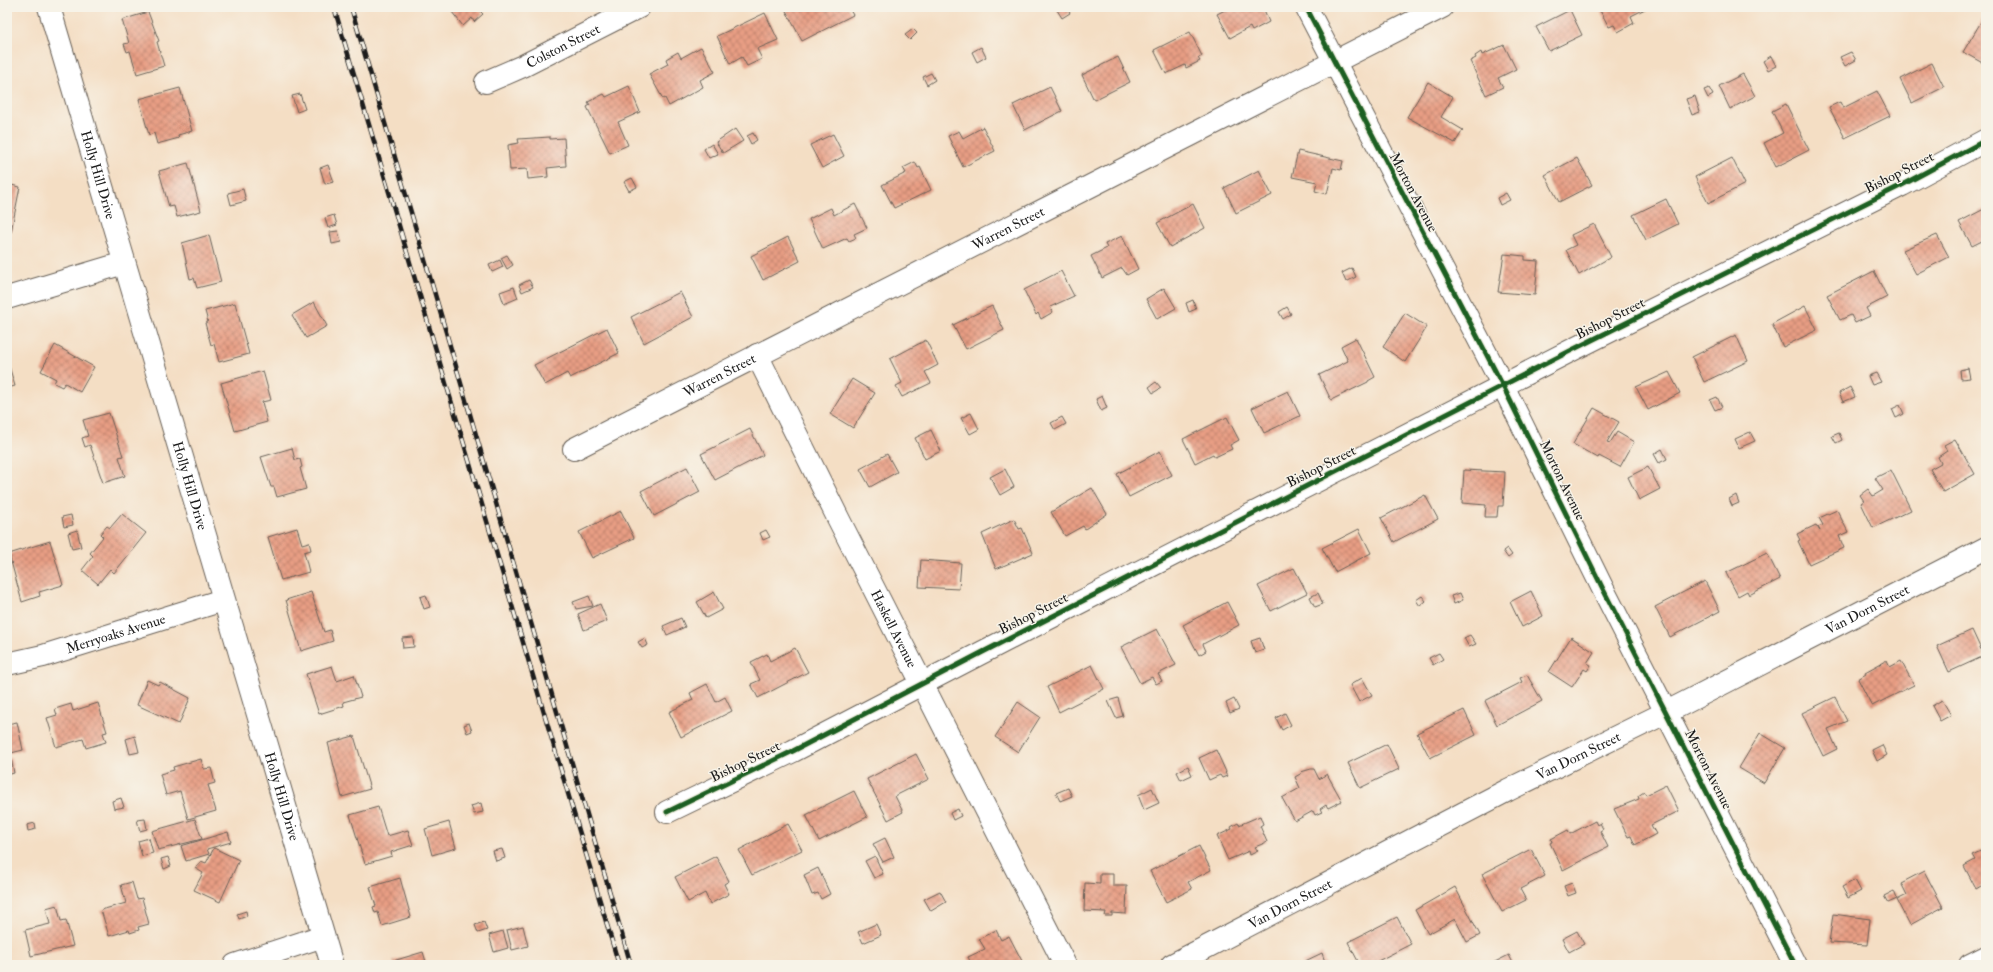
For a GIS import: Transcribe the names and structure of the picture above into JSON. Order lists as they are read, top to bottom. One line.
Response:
{"streets":{"street":["Colston Street","Bishop Street","Holly Hill Drive","Morton Avenue","Warren Street","Van Dorn Street","Haskell Avenue","Merryoaks Avenue"]},"crossings":[["Bishop Street","Morton Avenue"],["Bishop Street","Haskell Avenue"],["Holly Hill Drive","Merryoaks Avenue"],["Morton Avenue","Warren Street"],["Morton Avenue","Van Dorn Street"],["Warren Street","Haskell Avenue"]]}
